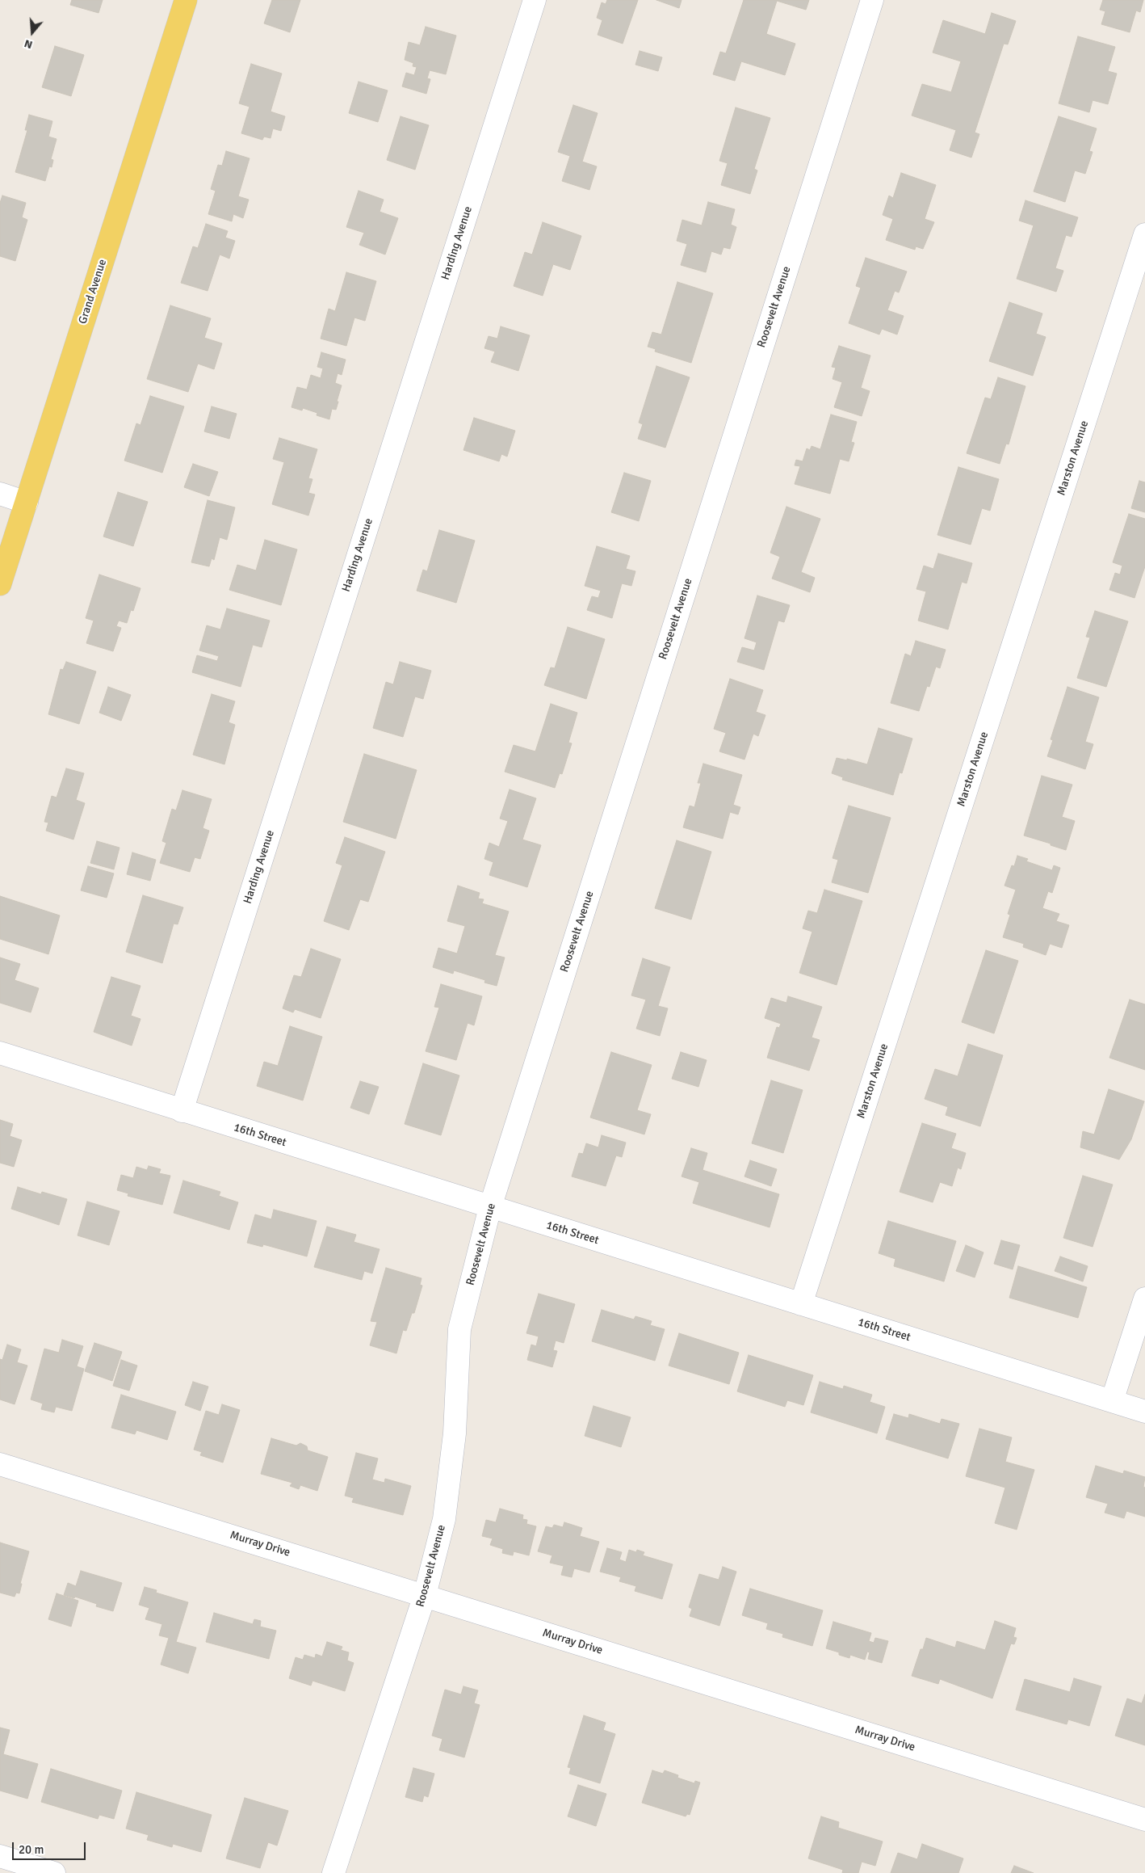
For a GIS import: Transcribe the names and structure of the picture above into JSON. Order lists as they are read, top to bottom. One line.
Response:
{"streets":{"main road":["Grand Avenue"],"street":["Harding Avenue","Roosevelt Avenue","Marston Avenue","16th Street","Murray Drive"]},"crossings":[["Harding Avenue","16th Street"],["Roosevelt Avenue","16th Street"],["Roosevelt Avenue","Murray Drive"],["Marston Avenue","16th Street"]],"scale_bar":"20 m","north":"bottom"}
